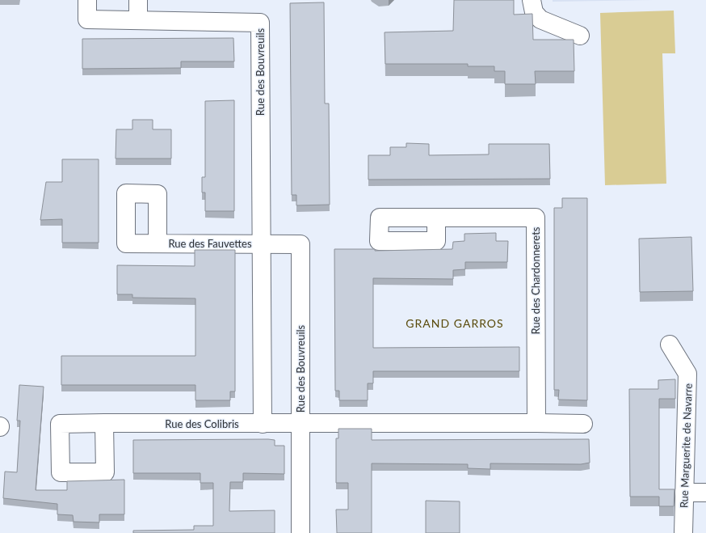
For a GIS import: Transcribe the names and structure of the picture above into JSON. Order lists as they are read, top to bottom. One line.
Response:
{"streets":{"street":["Rue des Bouvreuils","Rue des Fauvettes","Rue des Chardonnerets","Rue des Colibris","Rue Marguerite de Navarre"]},"crossings":[["Rue des Bouvreuils","Rue des Fauvettes"],["Rue des Bouvreuils","Rue des Colibris"]],"districts":["GRAND GARROS"]}
